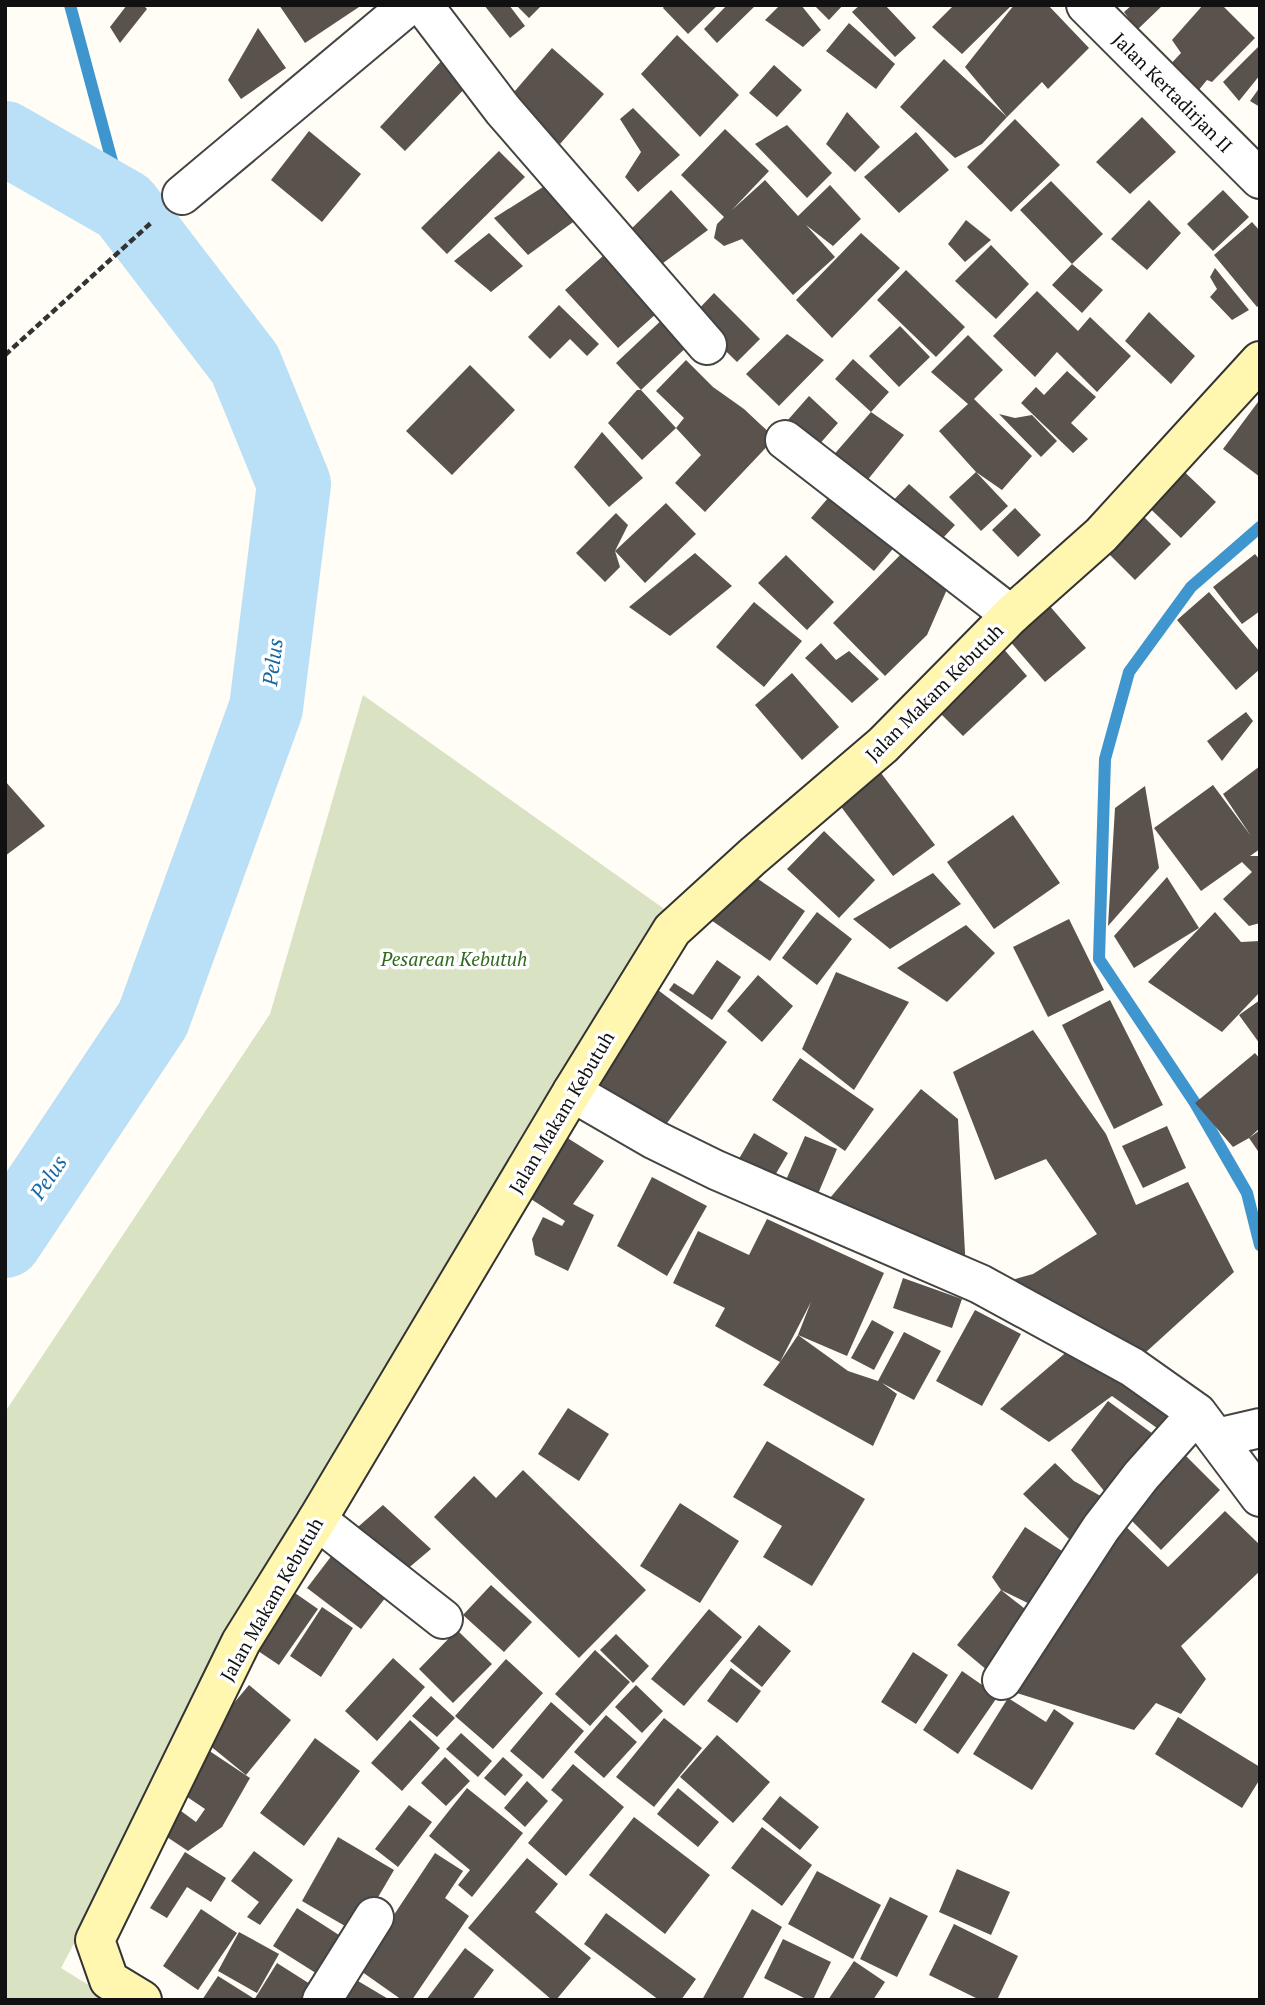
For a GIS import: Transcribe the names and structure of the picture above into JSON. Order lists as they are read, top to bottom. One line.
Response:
{"streets":{"street":["Jalan Kertadirjan II","Jalan Makam Kebutuh"]},"water":["Pelus"],"parks":["Pesarean Kebutuh"]}
